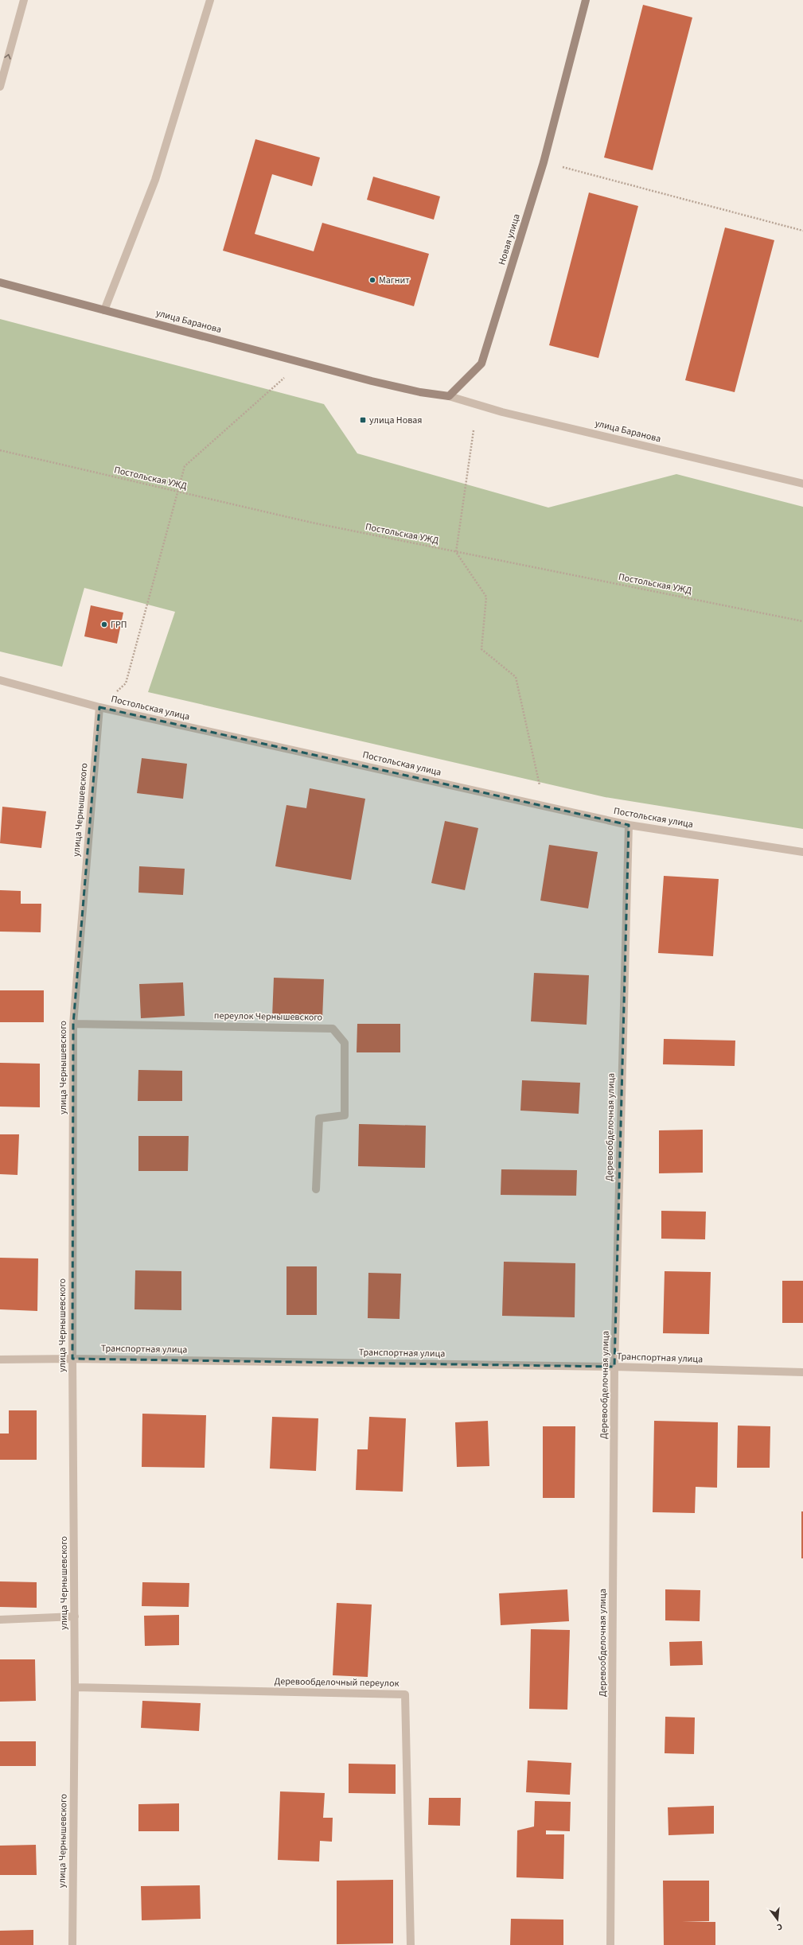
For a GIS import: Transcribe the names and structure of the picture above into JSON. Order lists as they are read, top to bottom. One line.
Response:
{"streets":{"street":["Новая улица","улица Баранова","Постольская улица","улица Чернышевского","переулок Чернышевского","Деревообделочная улица","Транспортная улица","Деревообделочный переулок"],"path":["Постольская УЖД"]},"crossings":[["Новая улица","улица Баранова"],["Постольская улица","улица Чернышевского"],["Постольская улица","Деревообделочная улица"],["улица Чернышевского","переулок Чернышевского"],["улица Чернышевского","Транспортная улица"],["улица Чернышевского","Деревообделочный переулок"],["Деревообделочная улица","Транспортная улица"]],"places":{"other":["Магнит","ГРП"],"transit":["улица Новая"]},"north":"bottom"}
